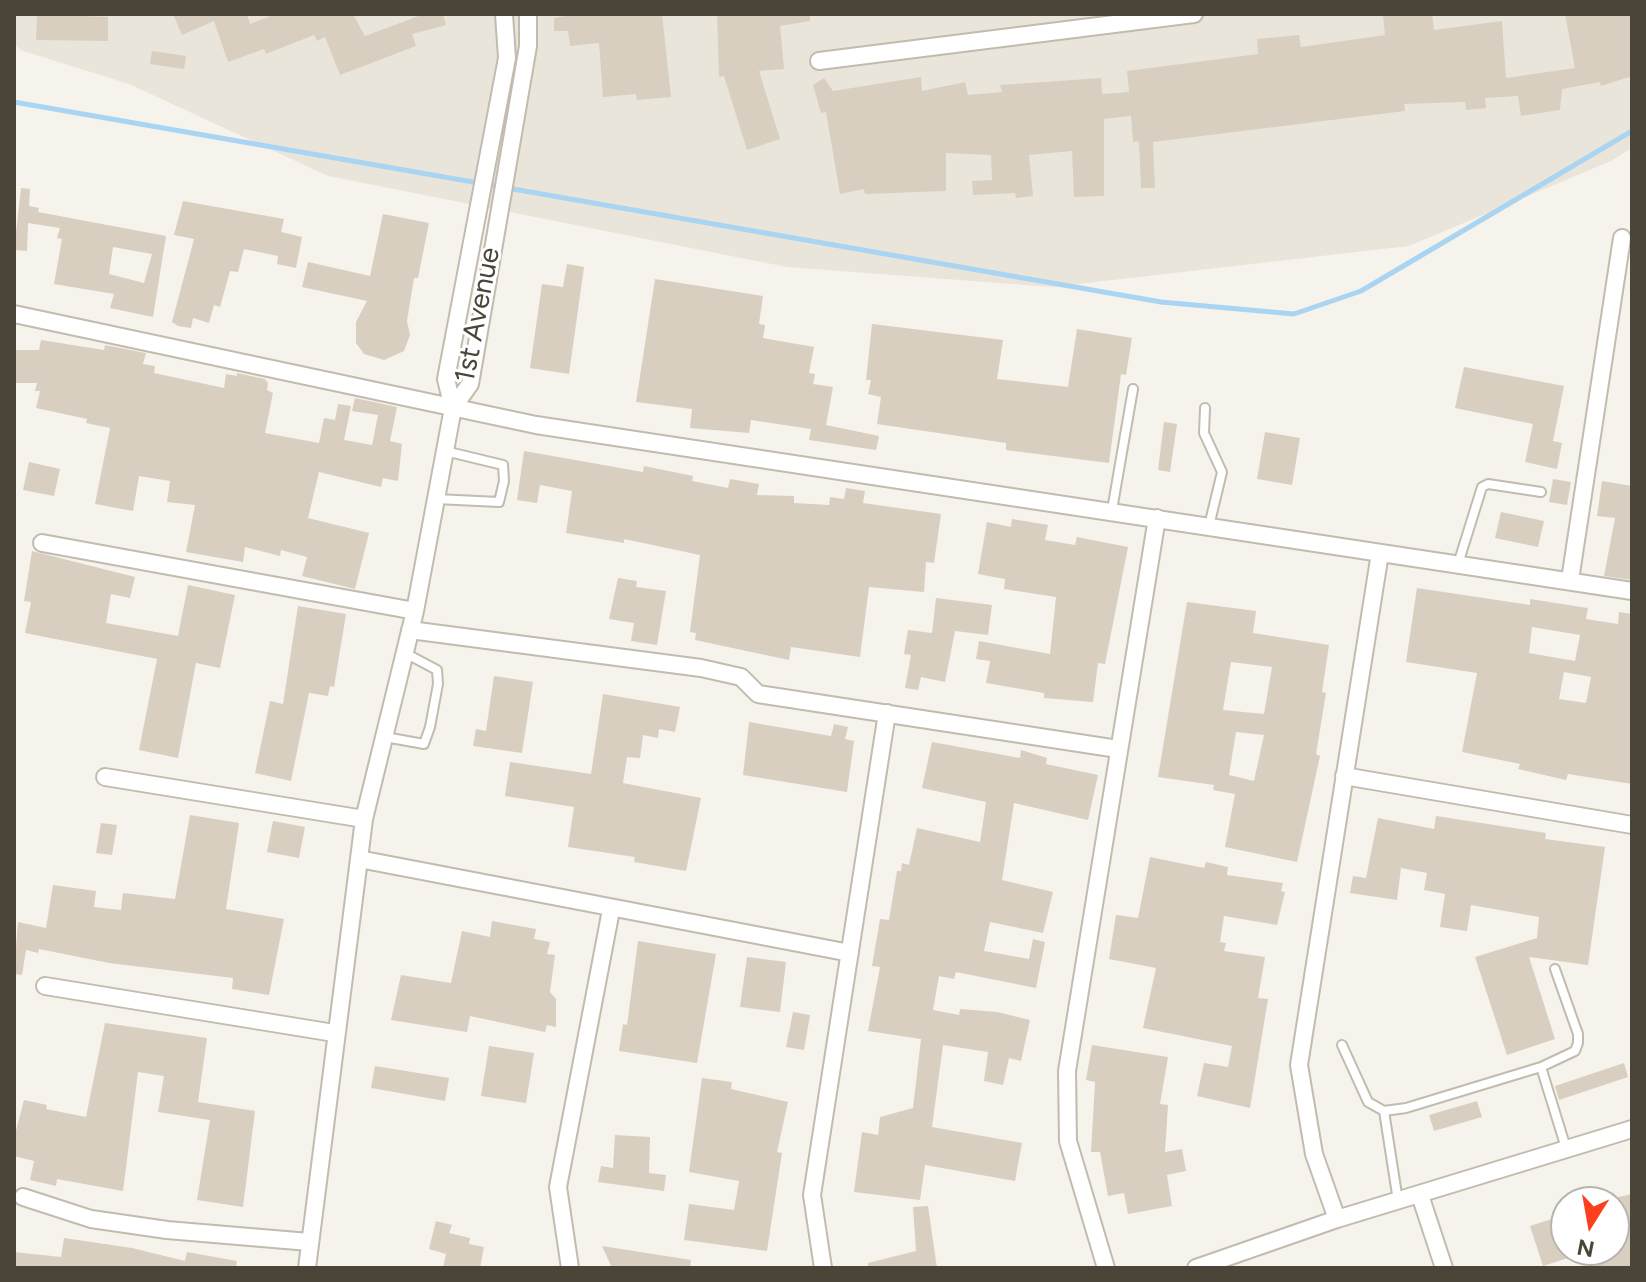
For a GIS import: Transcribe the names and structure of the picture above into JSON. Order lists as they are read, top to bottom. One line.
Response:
{"streets":{"street":["1st Avenue"]},"north":"bottom"}
